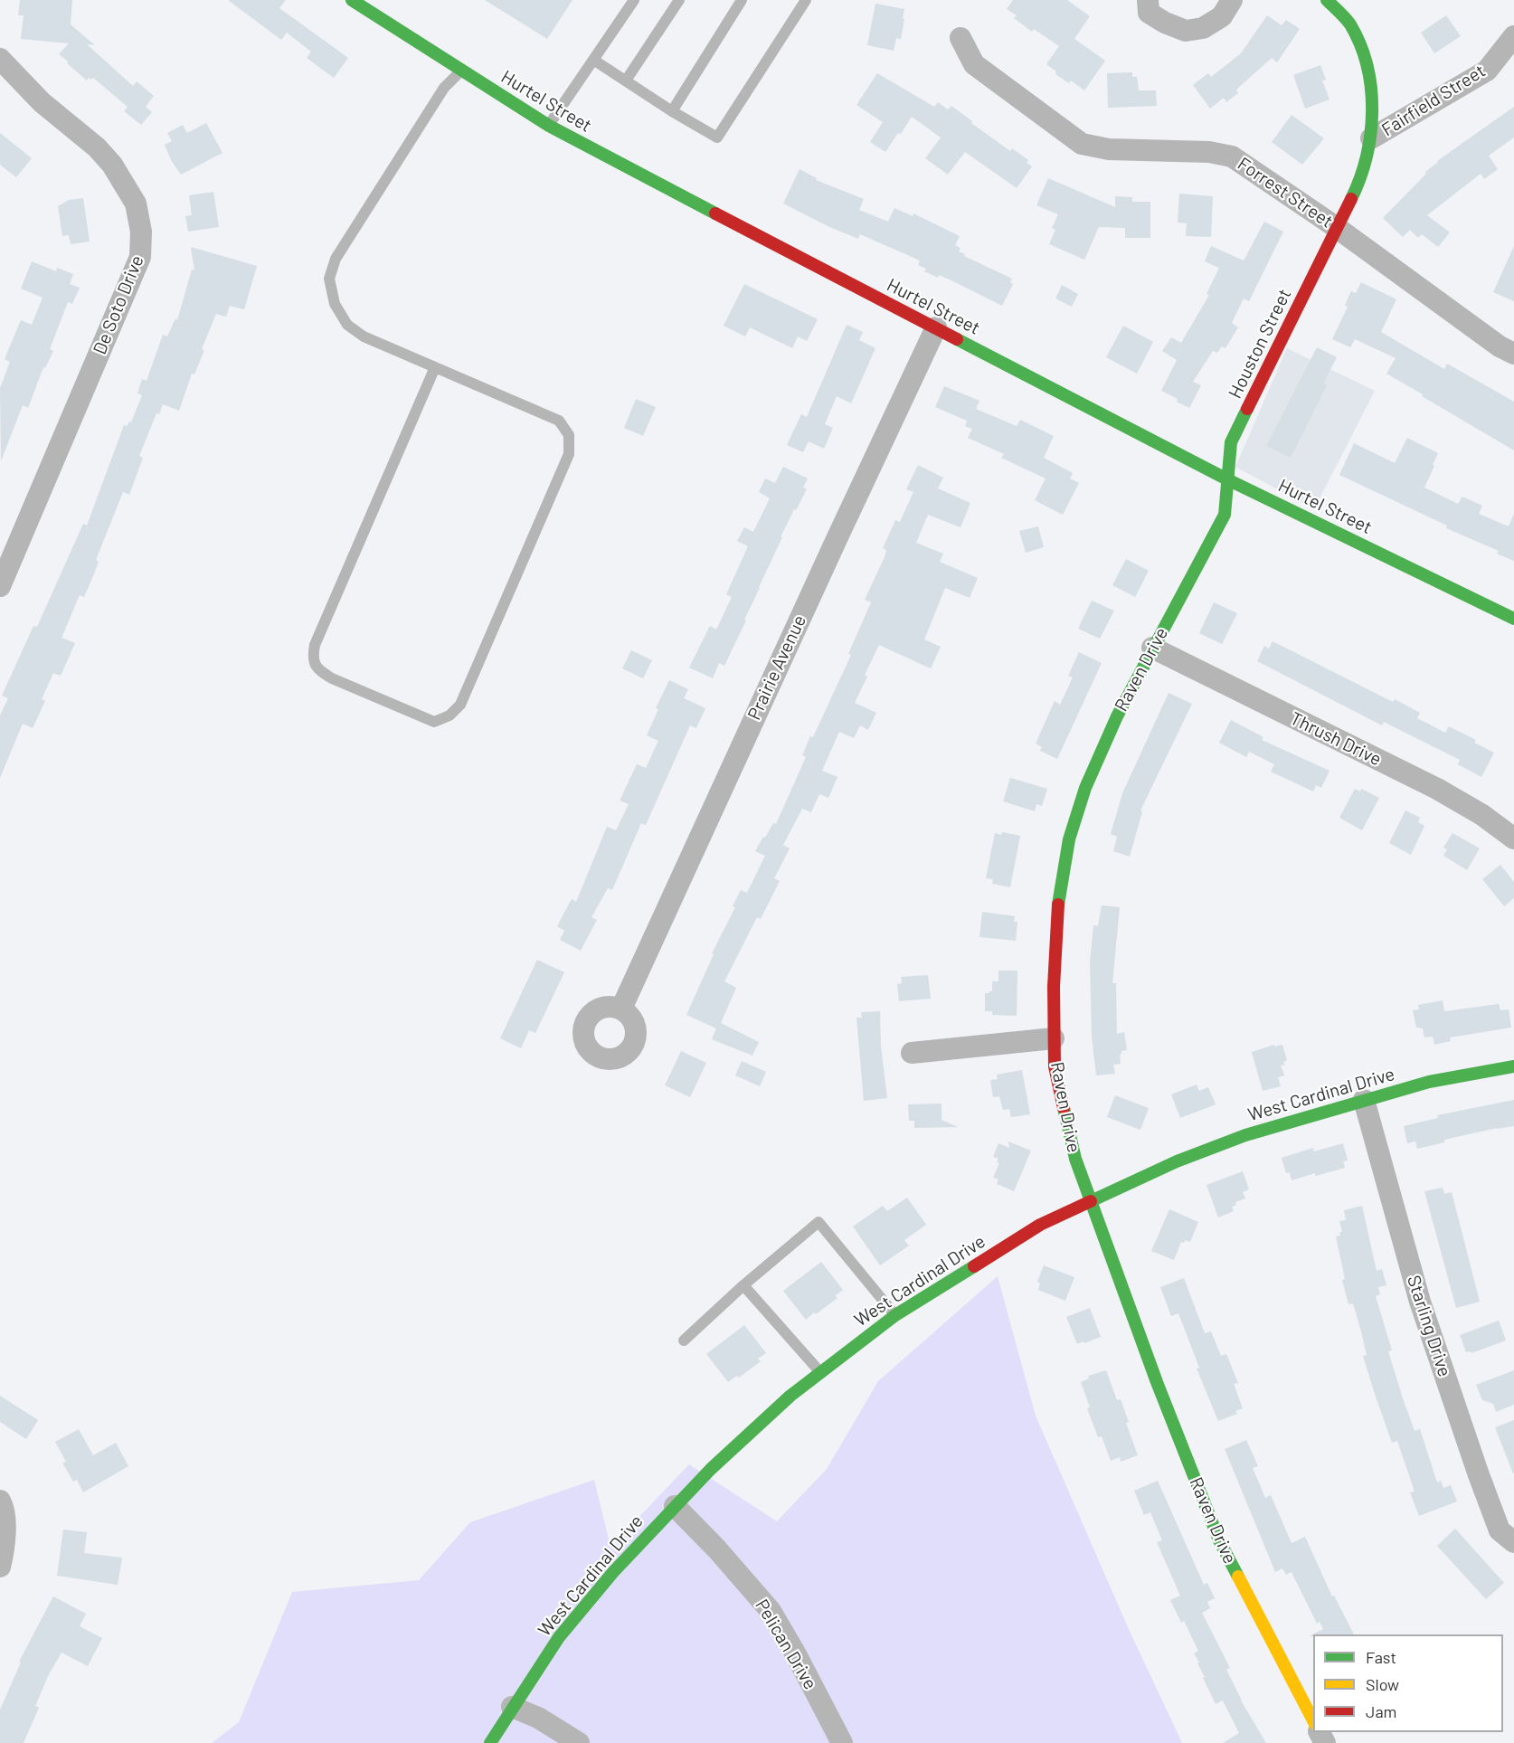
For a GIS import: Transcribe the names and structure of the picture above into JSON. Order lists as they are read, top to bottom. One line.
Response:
{"streets":{"street":["Fairfield Street","Hurtel Street","Forrest Street","De Soto Drive","Houston Street","Prairie Avenue","Raven Drive","Thrush Drive","West Cardinal Drive","Starling Drive","Pelican Drive"]},"crossings":[["Fairfield Street","Forrest Street"],["Fairfield Street","Houston Street"],["Hurtel Street","Houston Street"],["Hurtel Street","Prairie Avenue"],["Hurtel Street","Raven Drive"],["Forrest Street","Houston Street"],["Houston Street","Raven Drive"],["Raven Drive","Thrush Drive"],["Raven Drive","West Cardinal Drive"],["West Cardinal Drive","Starling Drive"],["West Cardinal Drive","Pelican Drive"]],"legend":["Fast","Slow","Jam"]}
